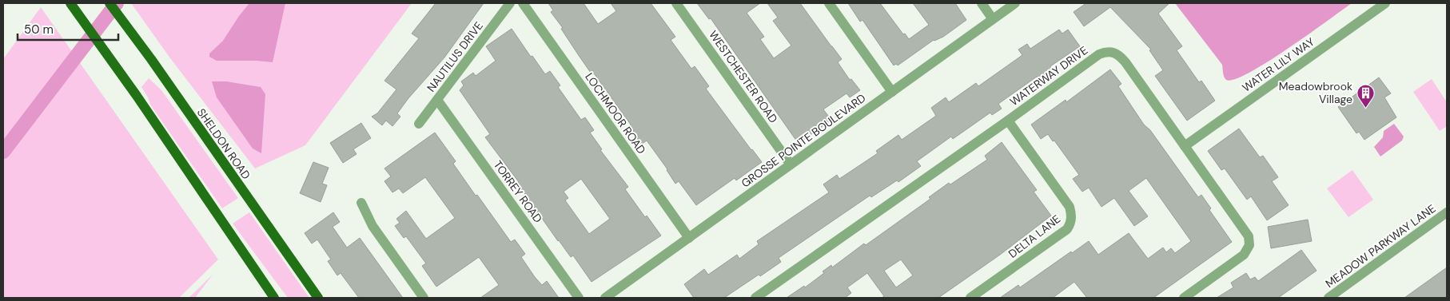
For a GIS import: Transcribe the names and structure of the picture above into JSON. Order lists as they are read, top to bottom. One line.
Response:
{"streets":{"main road":["SHELDON ROAD"],"street":["NAUTILUS DRIVE","WATER LILY WAY","WATERWAY DRIVE","WESTCHESTER ROAD","LOCHMOOR ROAD","GROSSE POINTE BOULEVARD","TORREY ROAD","DELTA LANE","MEADOW PARKWAY LANE"]},"crossings":[["NAUTILUS DRIVE","TORREY ROAD"],["WATER LILY WAY","WATERWAY DRIVE"],["WATERWAY DRIVE","DELTA LANE"],["WESTCHESTER ROAD","GROSSE POINTE BOULEVARD"],["LOCHMOOR ROAD","GROSSE POINTE BOULEVARD"]],"places":{"building":["Meadowbrook Village"]},"scale_bar":"50 m"}
